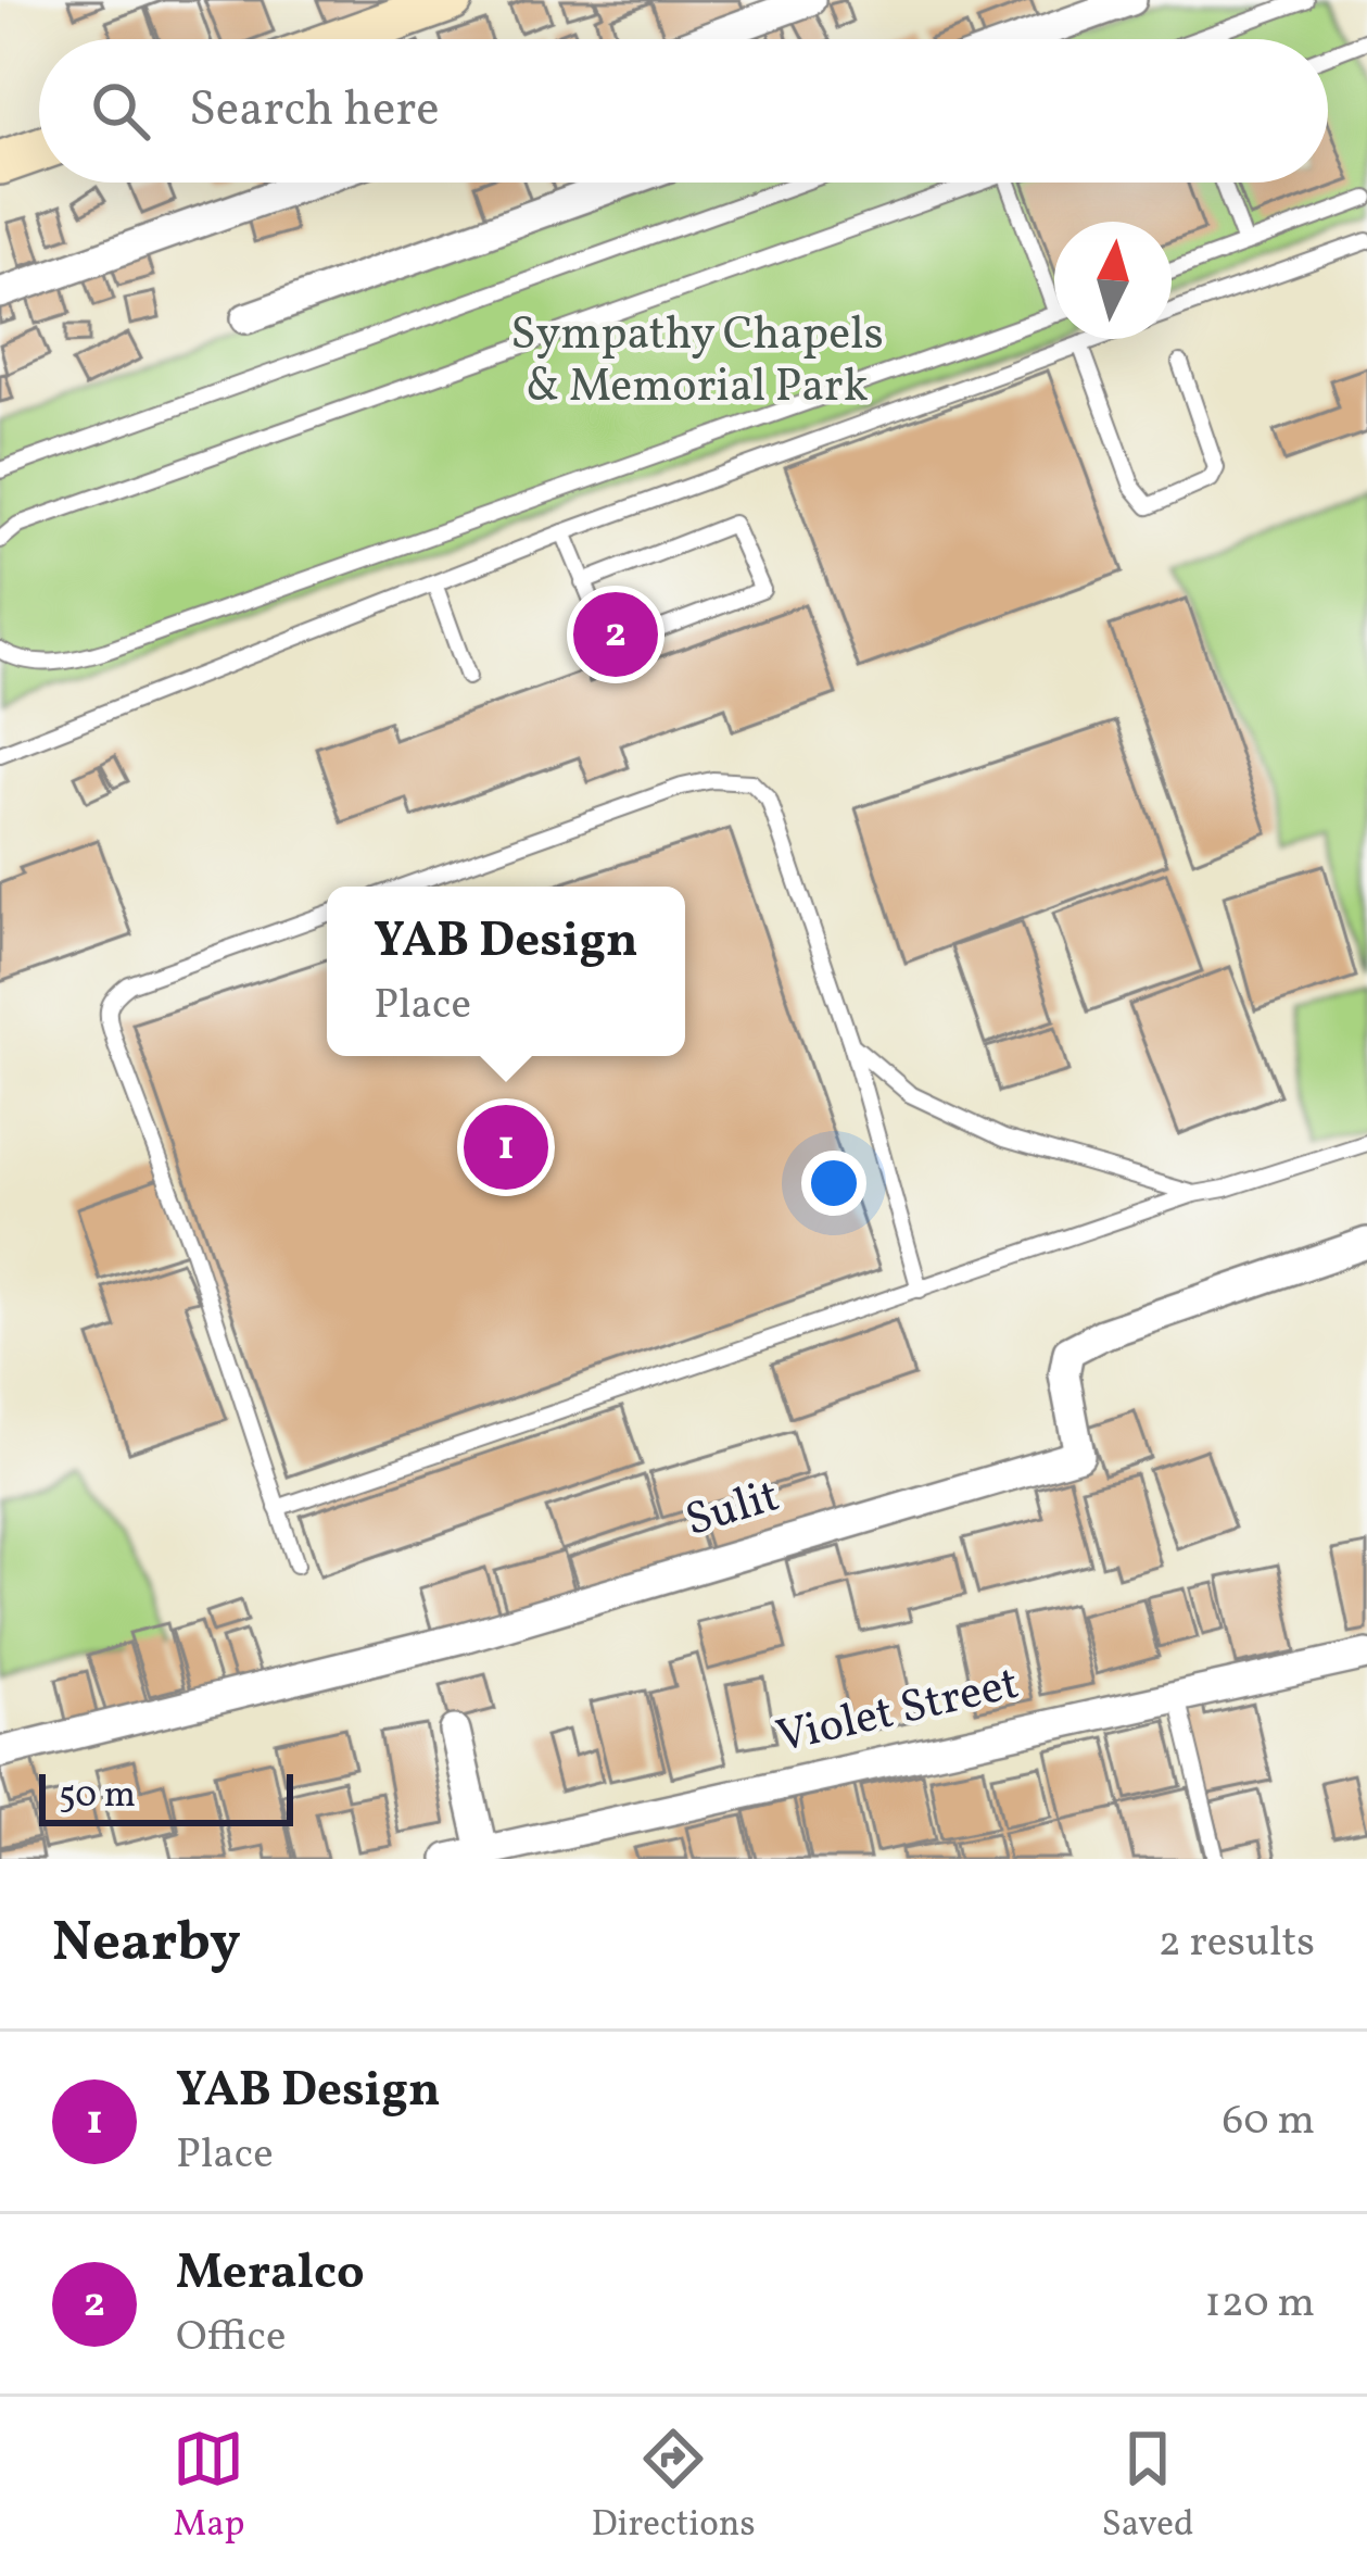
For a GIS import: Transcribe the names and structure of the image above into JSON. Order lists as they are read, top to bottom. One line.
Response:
{"streets":{"street":["Sulit","Violet Street"]},"parks":["Sympathy Chapels & Memorial Park"],"scale_bar":"50 m","north":"top","page":{"search":"Search here","pins":["2","1"],"popup":["YAB Design","Place"],"scale":"50 m","heading":["Nearby","2 results"],"list":[{"mark":"1","name":"YAB Design","note":"Place","value":"60 m"},{"mark":"2","name":"Meralco","note":"Office","value":"120 m"}],"nav":["Map","Directions","Saved"]}}
